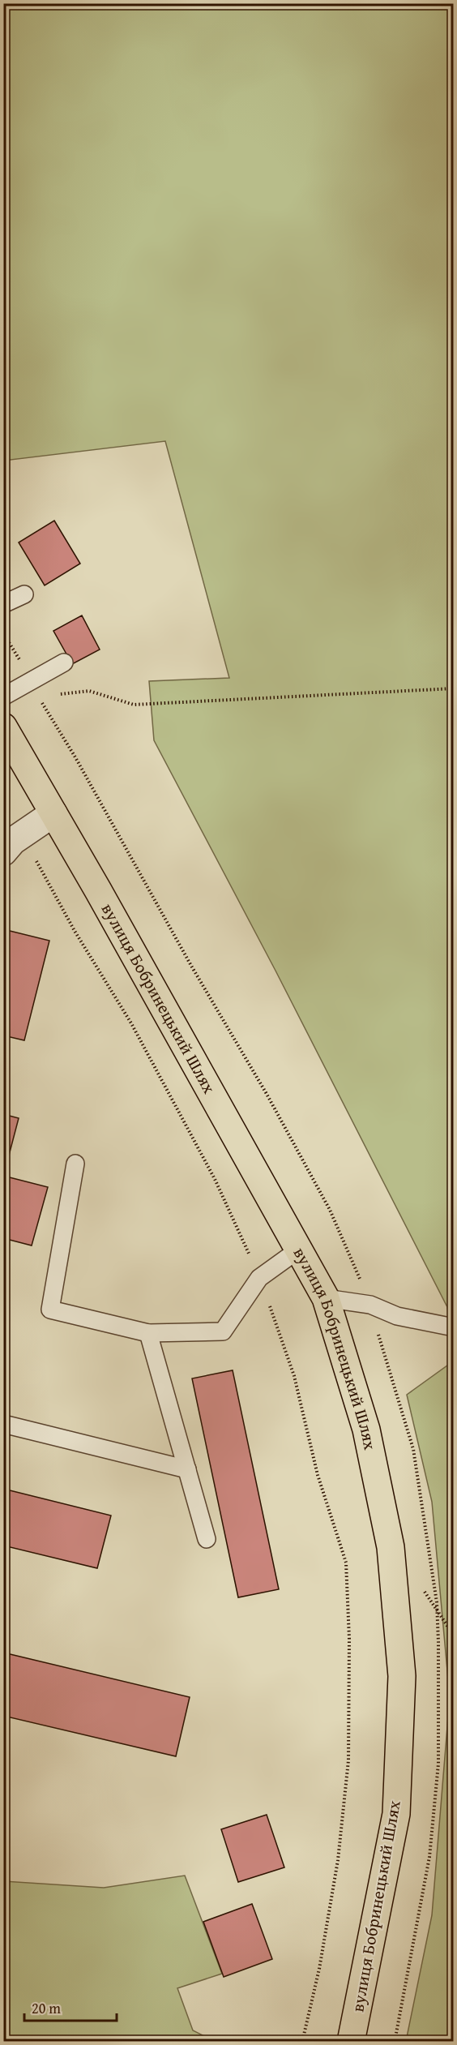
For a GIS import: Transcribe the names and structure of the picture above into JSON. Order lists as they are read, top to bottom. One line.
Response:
{"streets":{"main road":["вулиця Бобринецький Шлях"]},"scale_bar":"20 m"}
